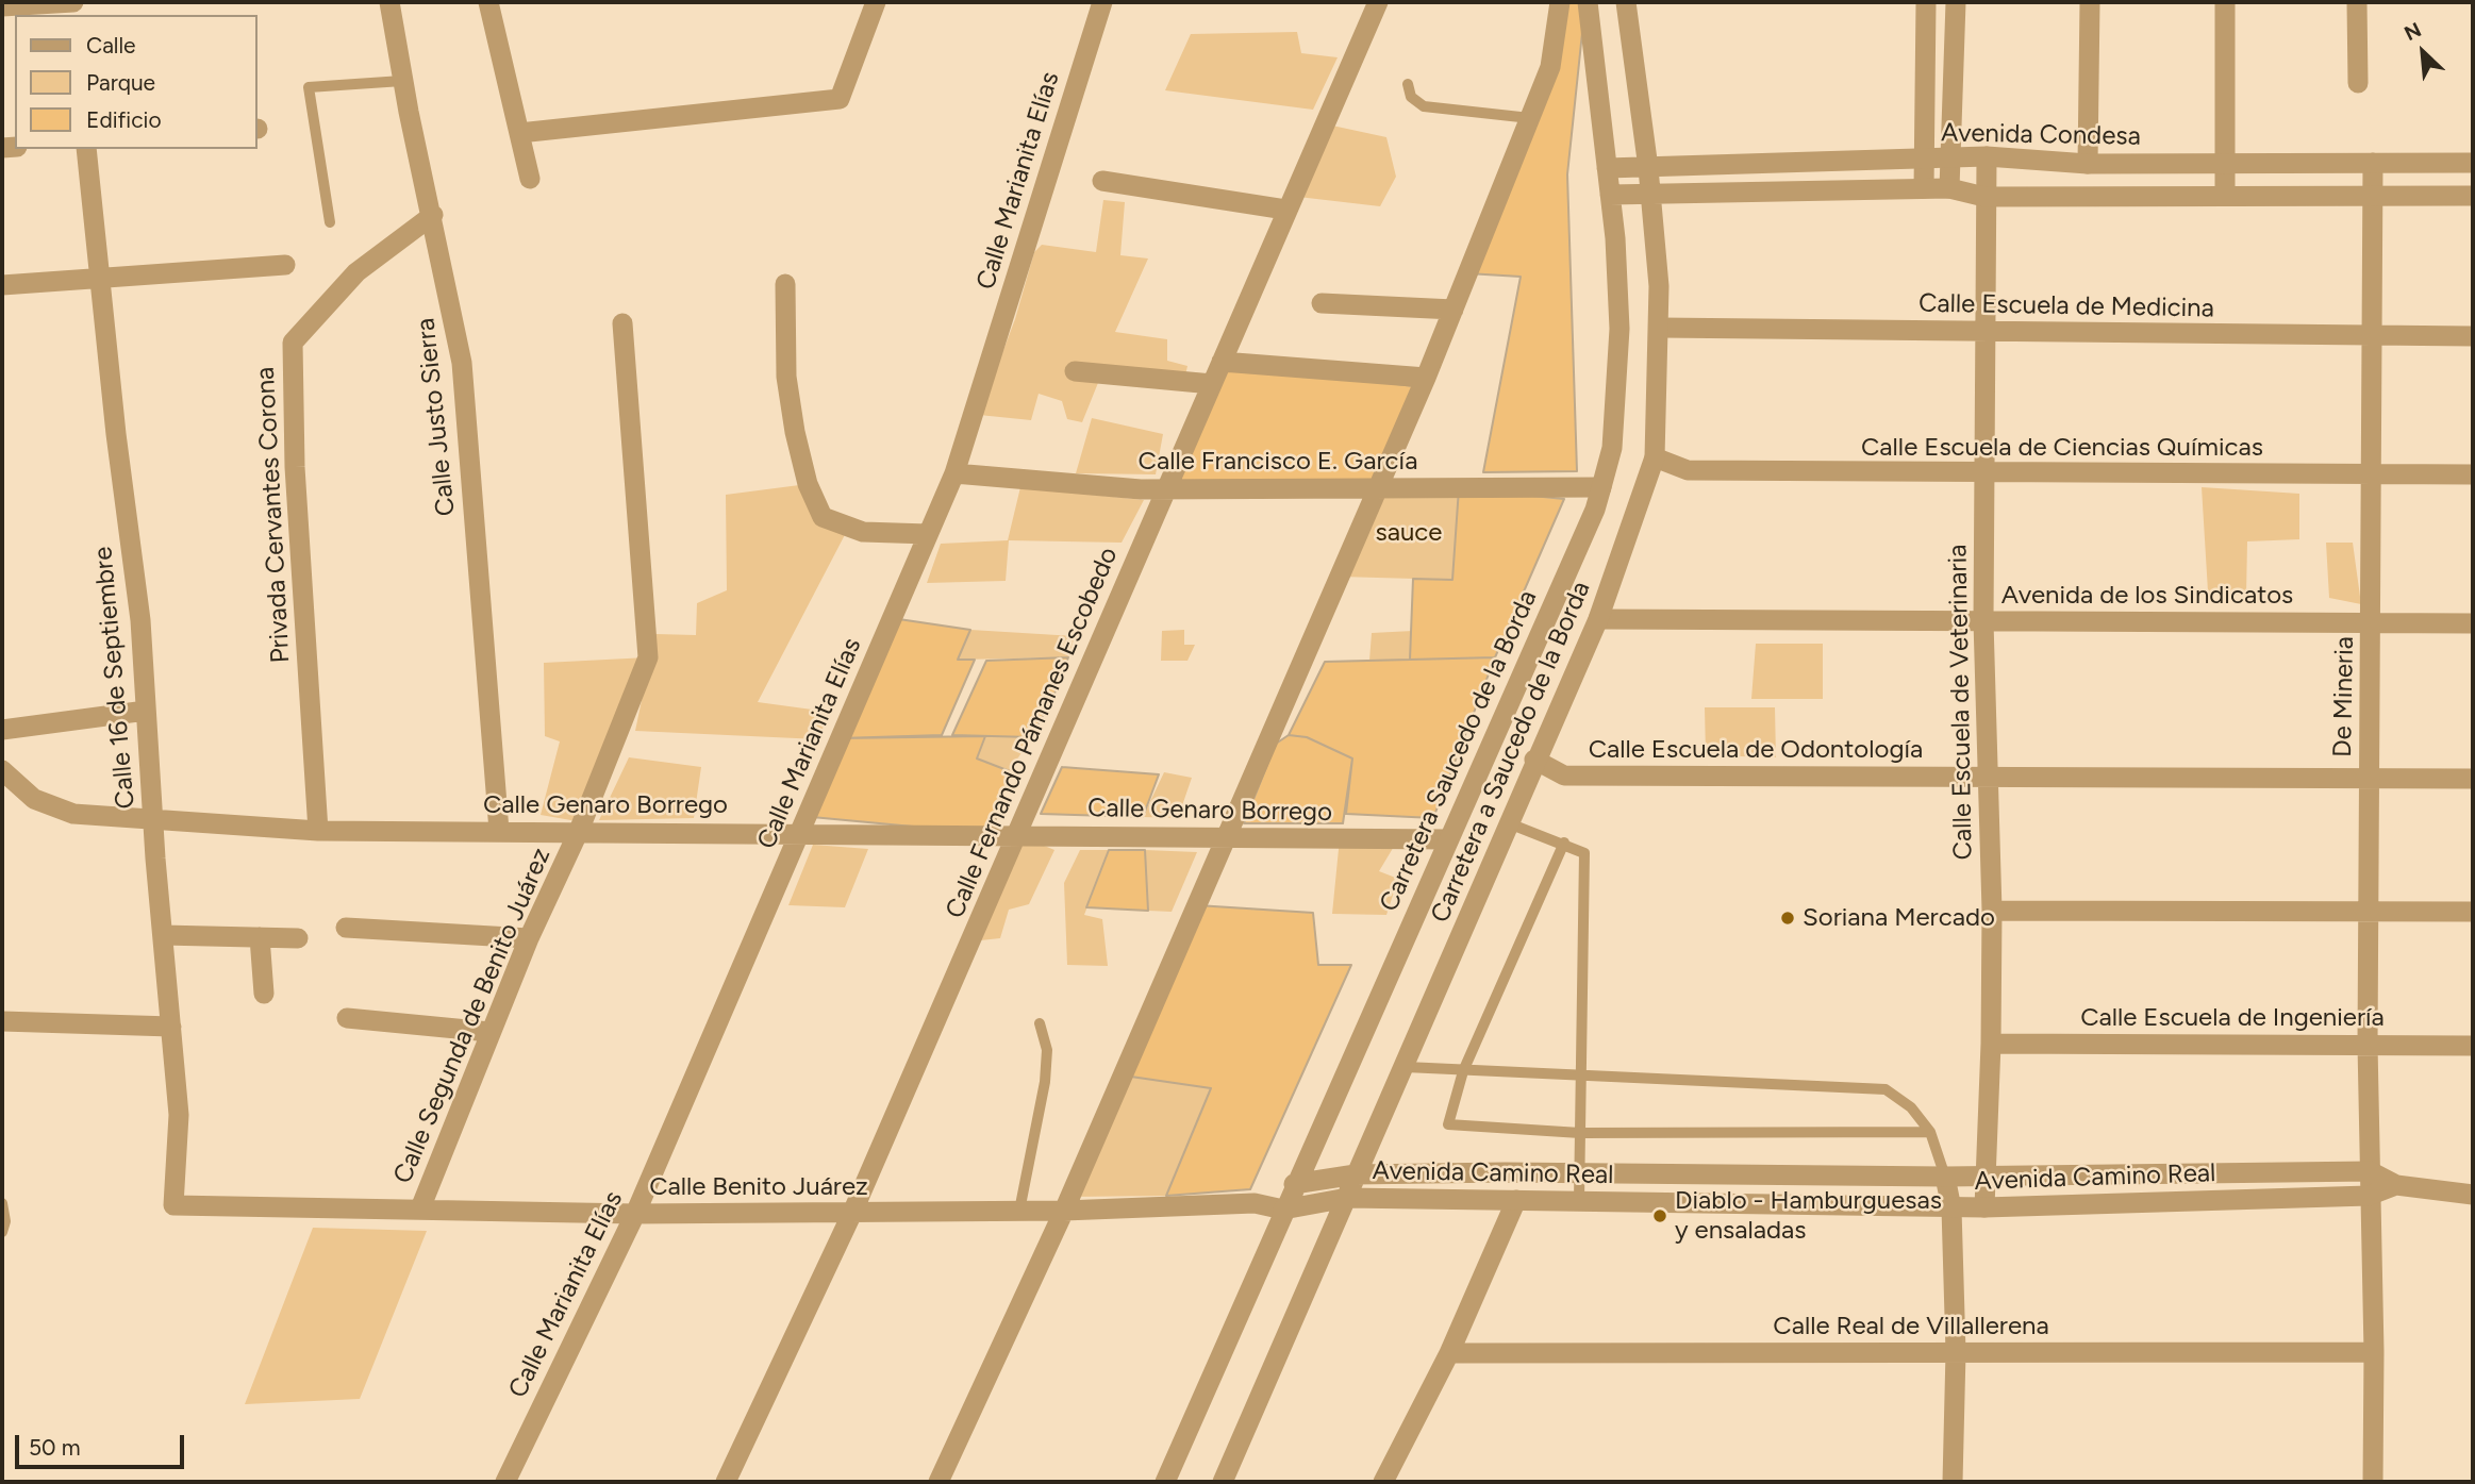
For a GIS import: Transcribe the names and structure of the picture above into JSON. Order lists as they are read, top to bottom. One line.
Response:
{"streets":{"street":["Avenida Condesa","Calle Marianita Elías","Calle Escuela de Medicina","Calle Justo Sierra","Calle Escuela de Ciencias Químicas","Calle Francisco E. García","Privada Cervantes Corona","Avenida de los Sindicatos","Calle 16 de Septiembre","De Mineria","Calle Escuela de Veterinaria","Calle Fernando Pámanes Escobedo","Calle Escuela de Odontología","Carretera Saucedo de la Borda","Carretera a Saucedo de la Borda","Calle Genaro Borrego","Calle Segunda de Benito Juárez","Calle Escuela de Ingeniería","Avenida Camino Real","Calle Benito Juárez","Calle Real de Villallerena"]},"crossings":[["Avenida Condesa","De Mineria"],["Avenida Condesa","Calle Escuela de Veterinaria"],["Avenida Condesa","Carretera Saucedo de la Borda"],["Avenida Condesa","Carretera a Saucedo de la Borda"],["Calle Marianita Elías","Calle Francisco E. García"],["Calle Marianita Elías","Calle Genaro Borrego"],["Calle Marianita Elías","Calle Benito Juárez"],["Calle Escuela de Medicina","De Mineria"],["Calle Escuela de Medicina","Calle Escuela de Veterinaria"],["Calle Escuela de Medicina","Carretera a Saucedo de la Borda"],["Calle Justo Sierra","Privada Cervantes Corona"],["Calle Justo Sierra","Calle Genaro Borrego"],["Calle Escuela de Ciencias Químicas","De Mineria"],["Calle Escuela de Ciencias Químicas","Calle Escuela de Veterinaria"],["Calle Escuela de Ciencias Químicas","Carretera a Saucedo de la Borda"],["Calle Francisco E. García","Calle Fernando Pámanes Escobedo"],["Calle Francisco E. García","Carretera Saucedo de la Borda"],["Privada Cervantes Corona","Calle Genaro Borrego"],["Avenida de los Sindicatos","De Mineria"],["Avenida de los Sindicatos","Calle Escuela de Veterinaria"],["Avenida de los Sindicatos","Carretera a Saucedo de la Borda"],["Calle 16 de Septiembre","Calle Genaro Borrego"],["Calle 16 de Septiembre","Calle Benito Juárez"],["De Mineria","Calle Escuela de Odontología"],["De Mineria","Calle Escuela de Ingeniería"],["De Mineria","Avenida Camino Real"],["De Mineria","Calle Real de Villallerena"],["Calle Escuela de Veterinaria","Calle Escuela de Odontología"],["Calle Escuela de Veterinaria","Calle Escuela de Ingeniería"],["Calle Escuela de Veterinaria","Avenida Camino Real"],["Calle Fernando Pámanes Escobedo","Calle Genaro Borrego"],["Calle Fernando Pámanes Escobedo","Calle Benito Juárez"],["Calle Escuela de Odontología","Carretera a Saucedo de la Borda"],["Carretera Saucedo de la Borda","Calle Genaro Borrego"],["Carretera Saucedo de la Borda","Avenida Camino Real"],["Carretera Saucedo de la Borda","Calle Benito Juárez"],["Carretera a Saucedo de la Borda","Avenida Camino Real"],["Calle Genaro Borrego","Calle Segunda de Benito Juárez"],["Calle Segunda de Benito Juárez","Calle Benito Juárez"],["Avenida Camino Real","Calle Benito Juárez"]],"parks":["sauce"],"places":["Soriana Mercado","Diablo - Hamburguesas y ensaladas"],"legend":["Calle","Parque","Edificio"],"scale_bar":"50 m","north":"top left"}
